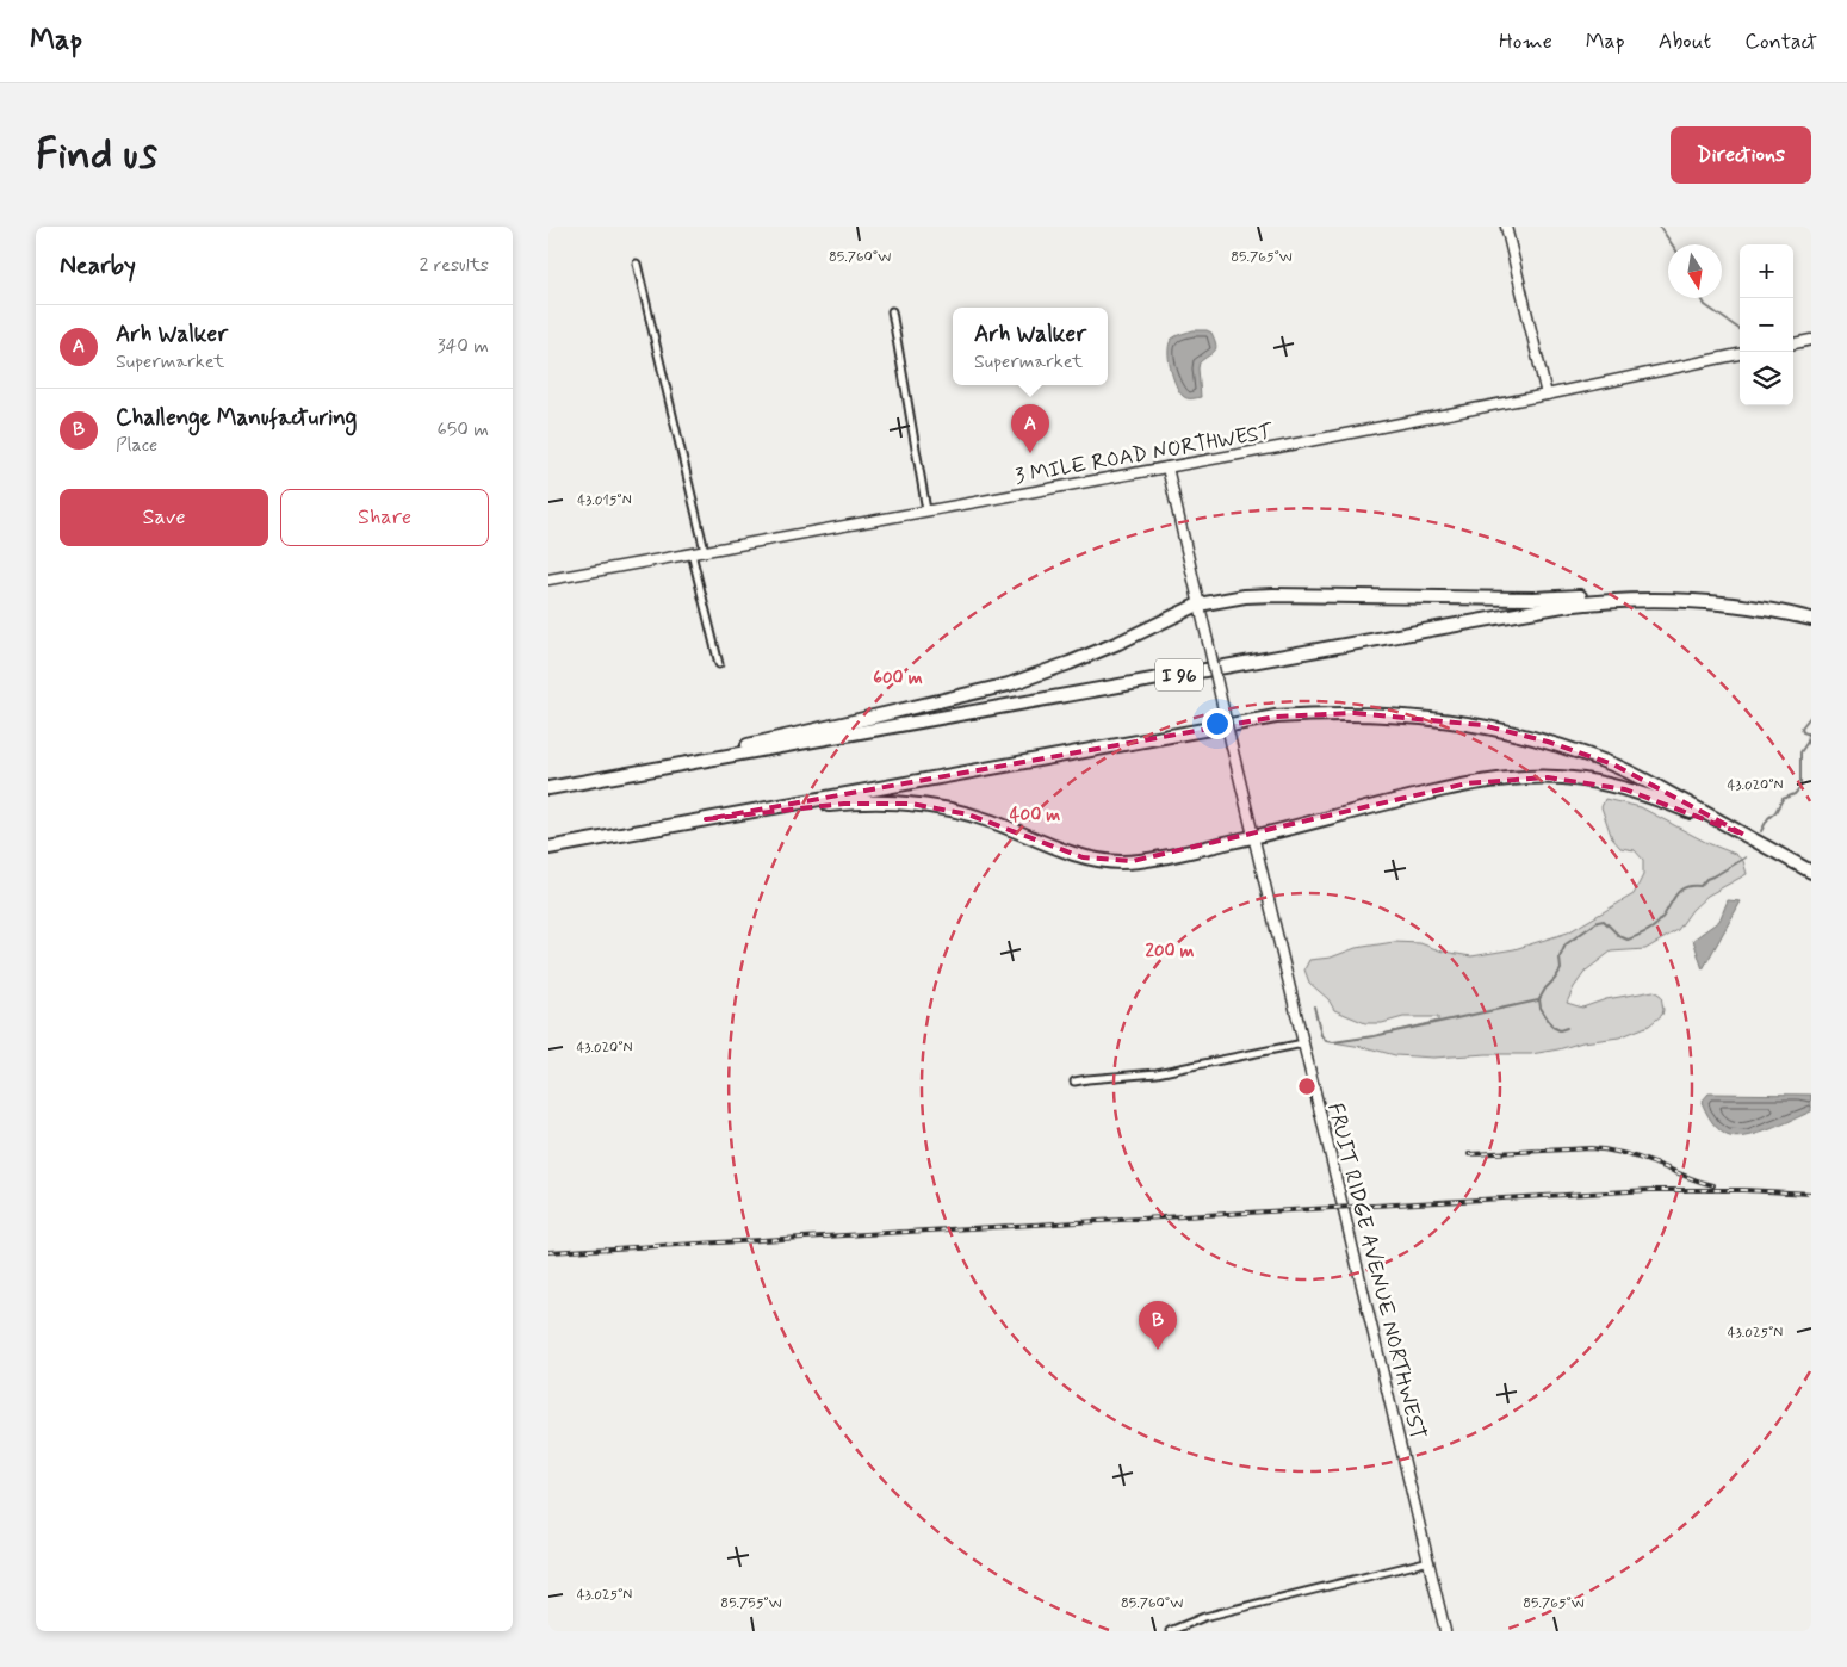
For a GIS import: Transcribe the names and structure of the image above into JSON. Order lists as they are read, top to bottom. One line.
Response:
{"streets":{"highway":["I 96"],"main road":["3 MILE ROAD NORTHWEST","FRUIT RIDGE AVENUE NORTHWEST"]},"crossings":[["3 MILE ROAD NORTHWEST","FRUIT RIDGE AVENUE NORTHWEST"]],"north":"bottom","page":{"header":"Map","nav":["Home","Map","About","Contact"],"buttons":["Directions",["Save","Share"]],"title":"Find us","heading":["Nearby","2 results"],"map_buttons":["+","−"],"list":[{"mark":"A","name":"Arh Walker","note":"Supermarket","value":"340 m"},{"mark":"B","name":"Challenge Manufacturing","note":"Place","value":"650 m"}],"popup":["Arh Walker","Supermarket"],"pins":["A","B"]},"coordinates":["85.760°W","85.765°W","43.015°N","43.020°N","43.025°N","85.755°W"],"rings":["600 m","400 m","200 m"]}
